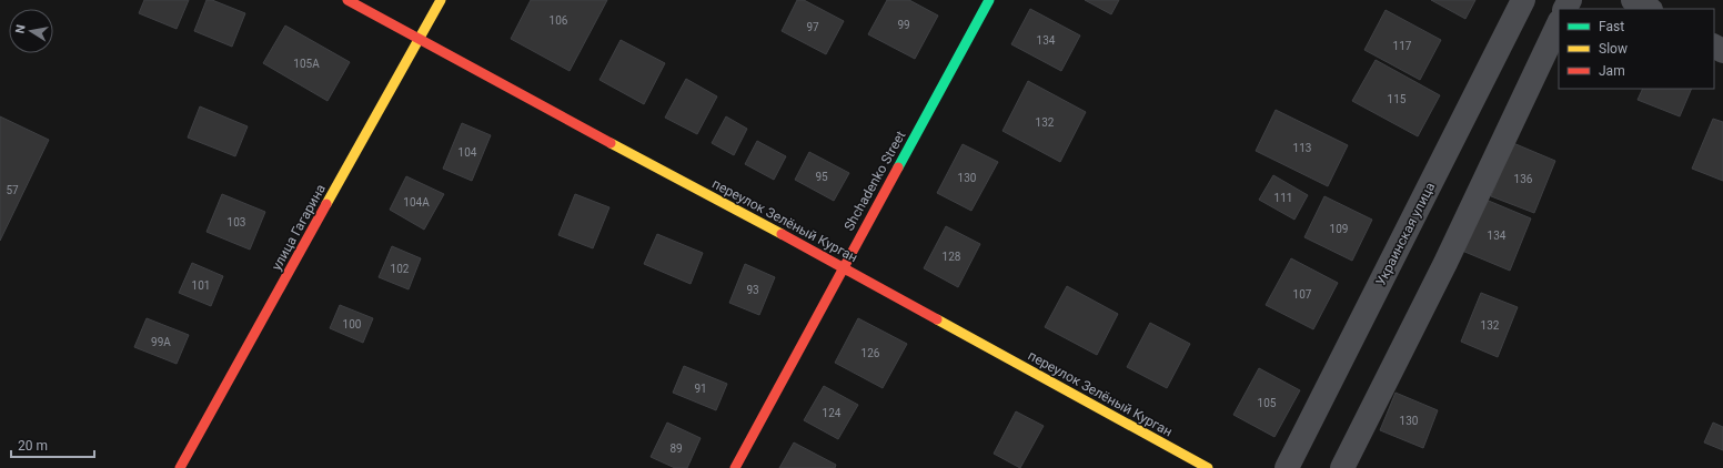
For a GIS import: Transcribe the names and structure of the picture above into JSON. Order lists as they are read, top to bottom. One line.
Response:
{"streets":{"street":["Shchadenko Street","переулок Зелёный Курган","улица Гагарина","Украинская улица"]},"crossings":[["Shchadenko Street","переулок Зелёный Курган"],["переулок Зелёный Курган","улица Гагарина"]],"house_numbers":["106","99","97","134","117","105А","115","132","113","104","95","130","136","57","111","104А","103","109","134","128","102","101","93","107","100","132","99А","126","91","105","124","130","89"],"legend":["Fast","Slow","Jam"],"scale_bar":"20 m","north":"left"}
